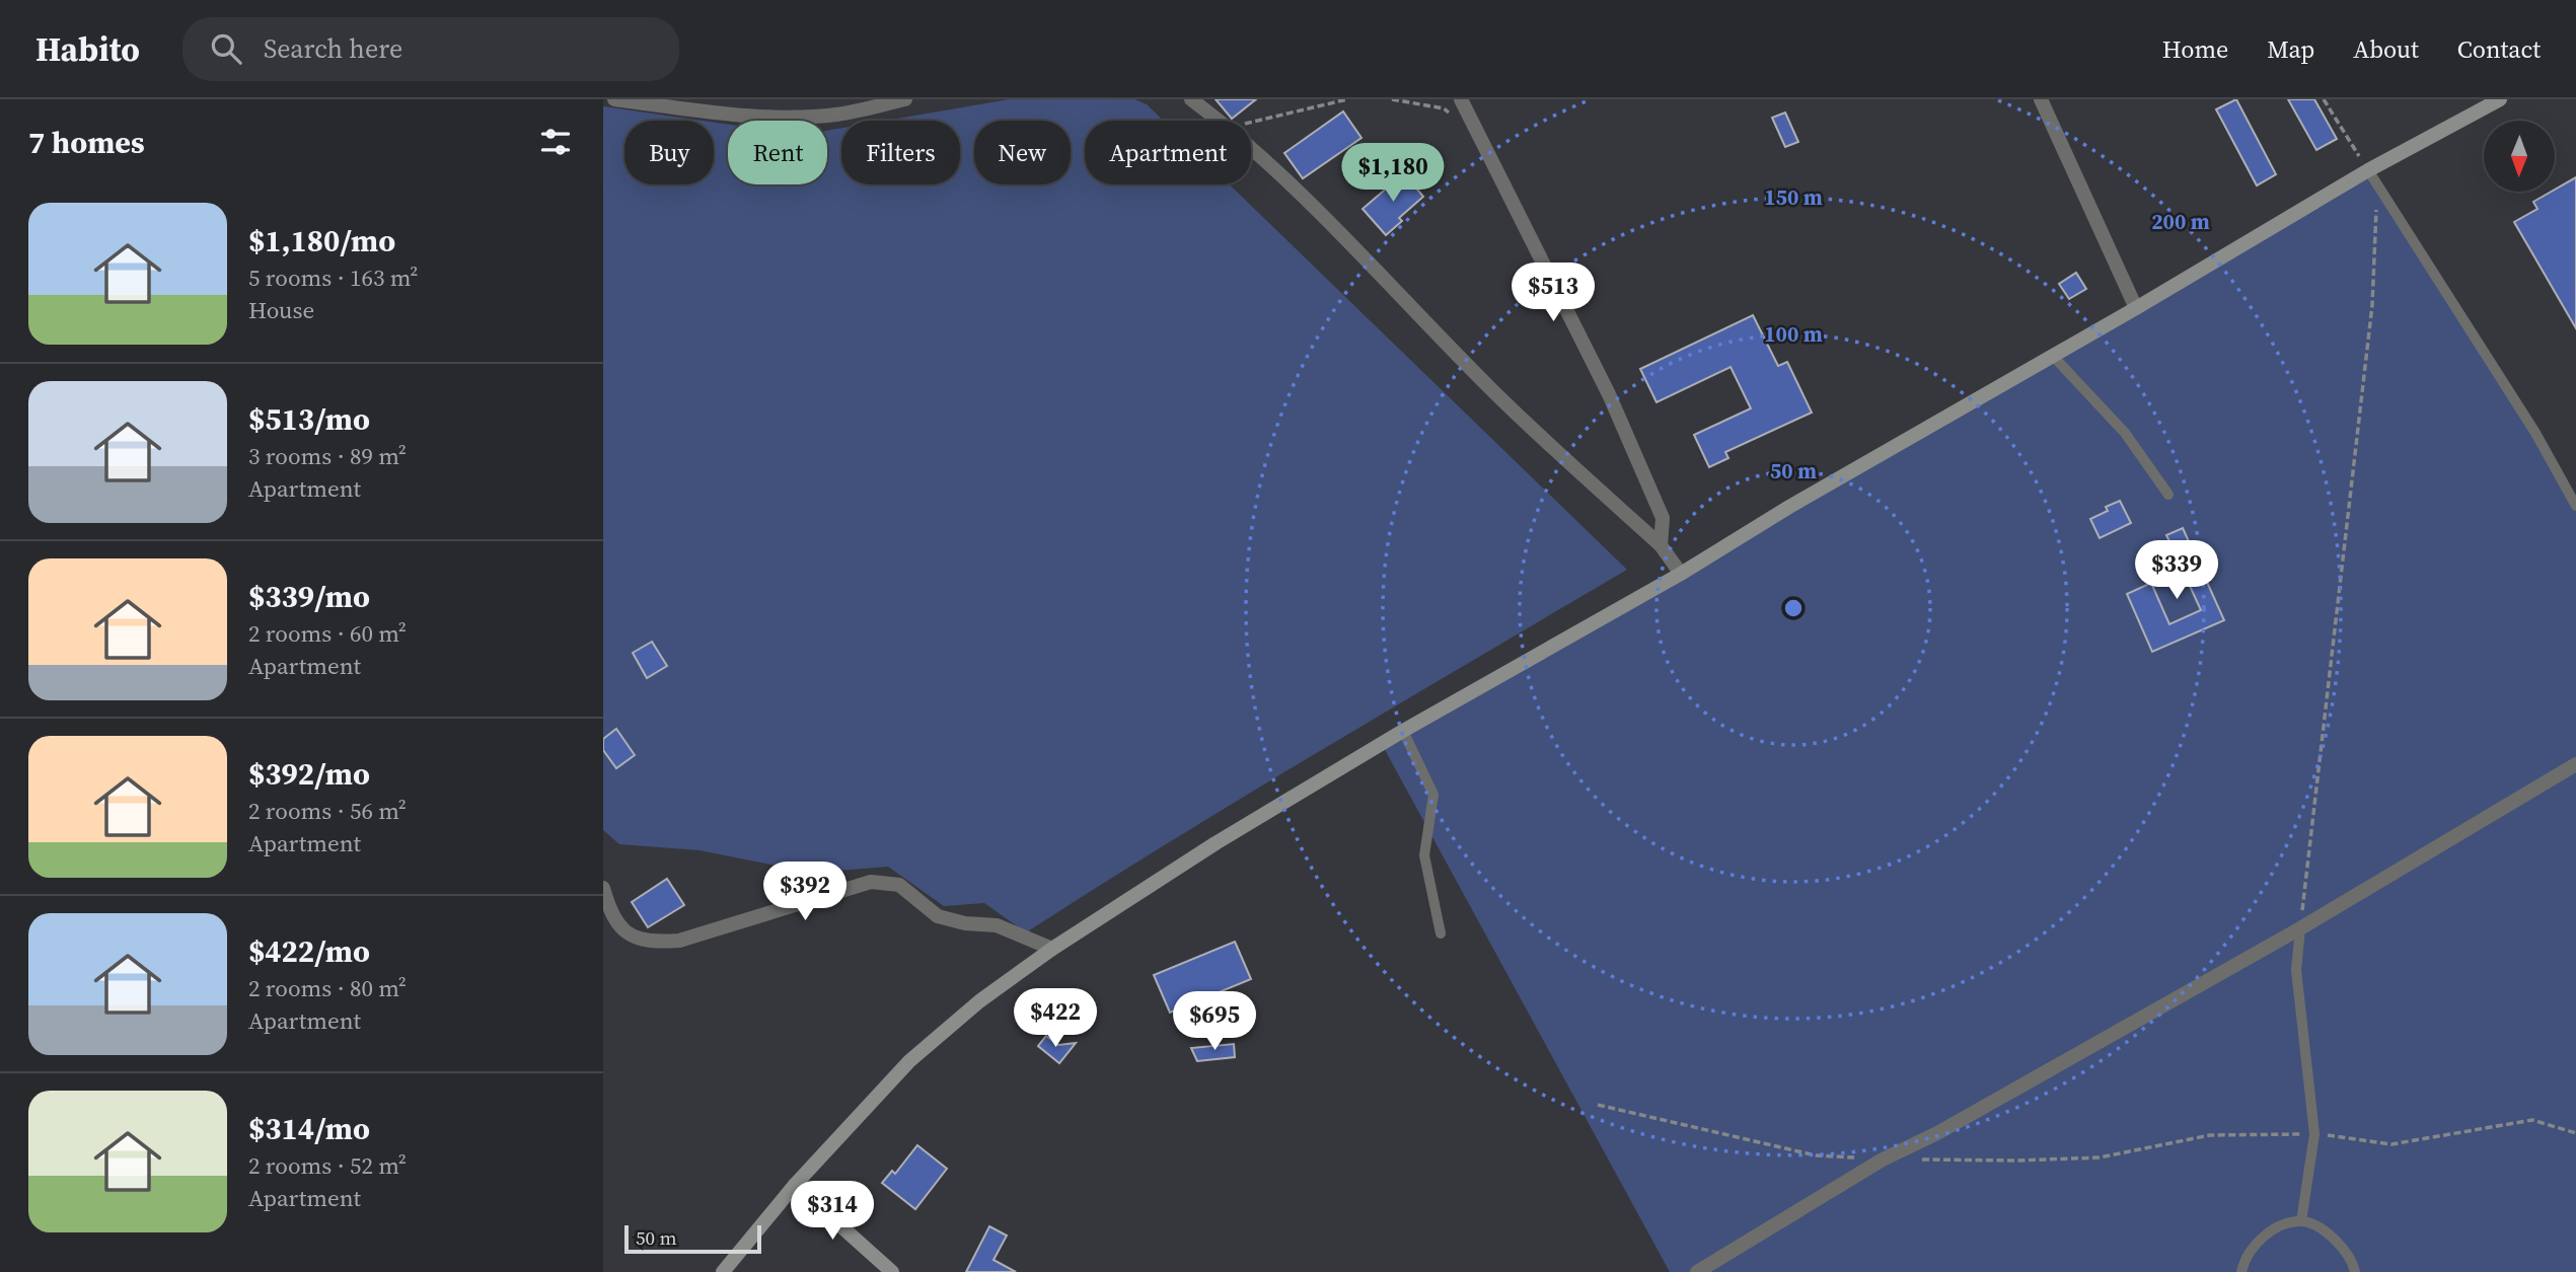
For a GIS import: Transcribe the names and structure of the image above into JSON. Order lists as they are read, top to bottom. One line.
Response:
{"scale_bar":"50 m","north":"bottom","page":{"header":"Habito","search":"Search here","nav":["Home","Map","About","Contact"],"heading":"7 homes","chip":["Buy","Rent","Filters","New","Apartment"],"price":["$1,180","$513","$339","$392","$422","$695","$314"],"list":[{"name":"$1,180/mo","note":"5 rooms · 163 m² · House"},{"name":"$513/mo","note":"3 rooms · 89 m² · Apartment"},{"name":"$339/mo","note":"2 rooms · 60 m² · Apartment"},{"name":"$392/mo","note":"2 rooms · 56 m² · Apartment"},{"name":"$422/mo","note":"2 rooms · 80 m² · Apartment"},{"name":"$314/mo","note":"2 rooms · 52 m² · Apartment"}],"scale":"50 m"},"rings":["150 m","200 m","100 m","50 m"]}
